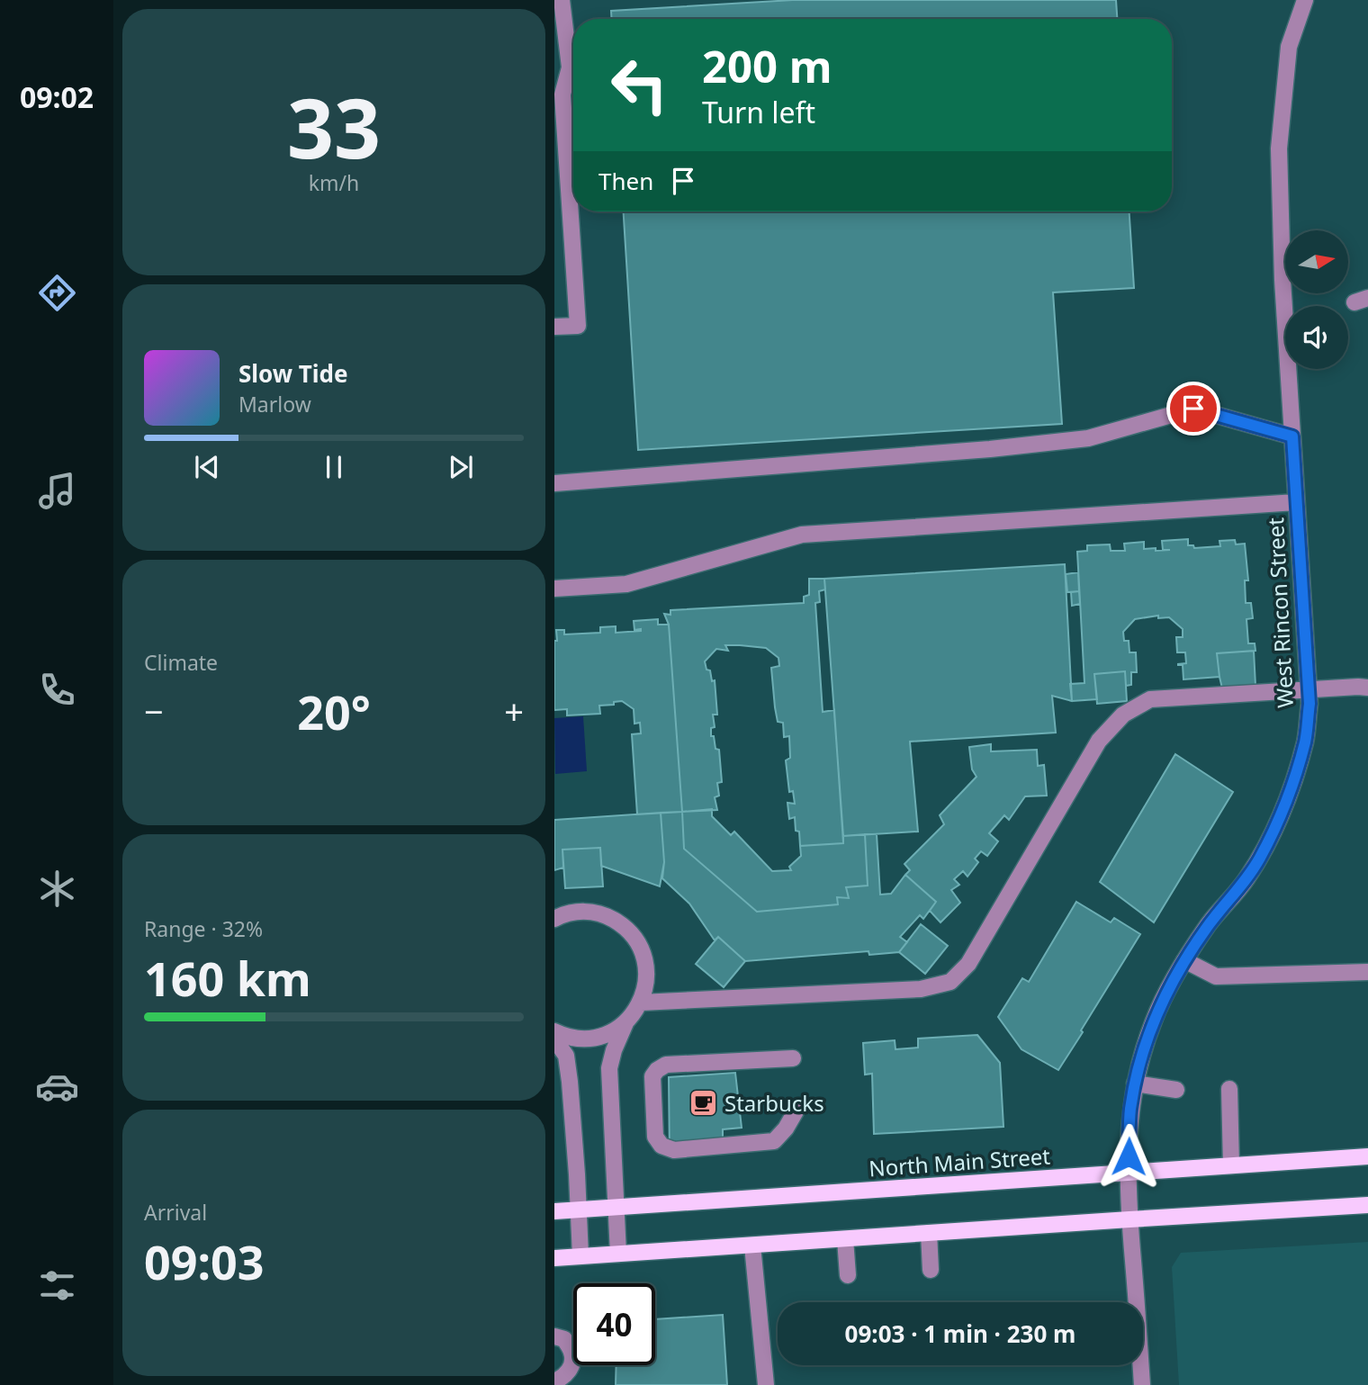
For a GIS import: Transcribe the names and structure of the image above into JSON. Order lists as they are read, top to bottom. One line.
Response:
{"streets":{"main road":["North Main Street"],"street":["West Rincon Street"]},"crossings":[["West Rincon Street","North Main Street"]],"places":{"cafe":["Starbucks"]},"north":"right","page":{"tabs":"09:02","tile":[["33","km/h"],"Climate",["Range · 32%","160 km"],["Arrival","09:03"]],"turn":["200 m","Turn left"],"then":"Then","song":["Slow Tide","Marlow"],"heat":["−","20°","+"],"limit":"40","trip":"09:03 · 1 min · 230 m"}}
